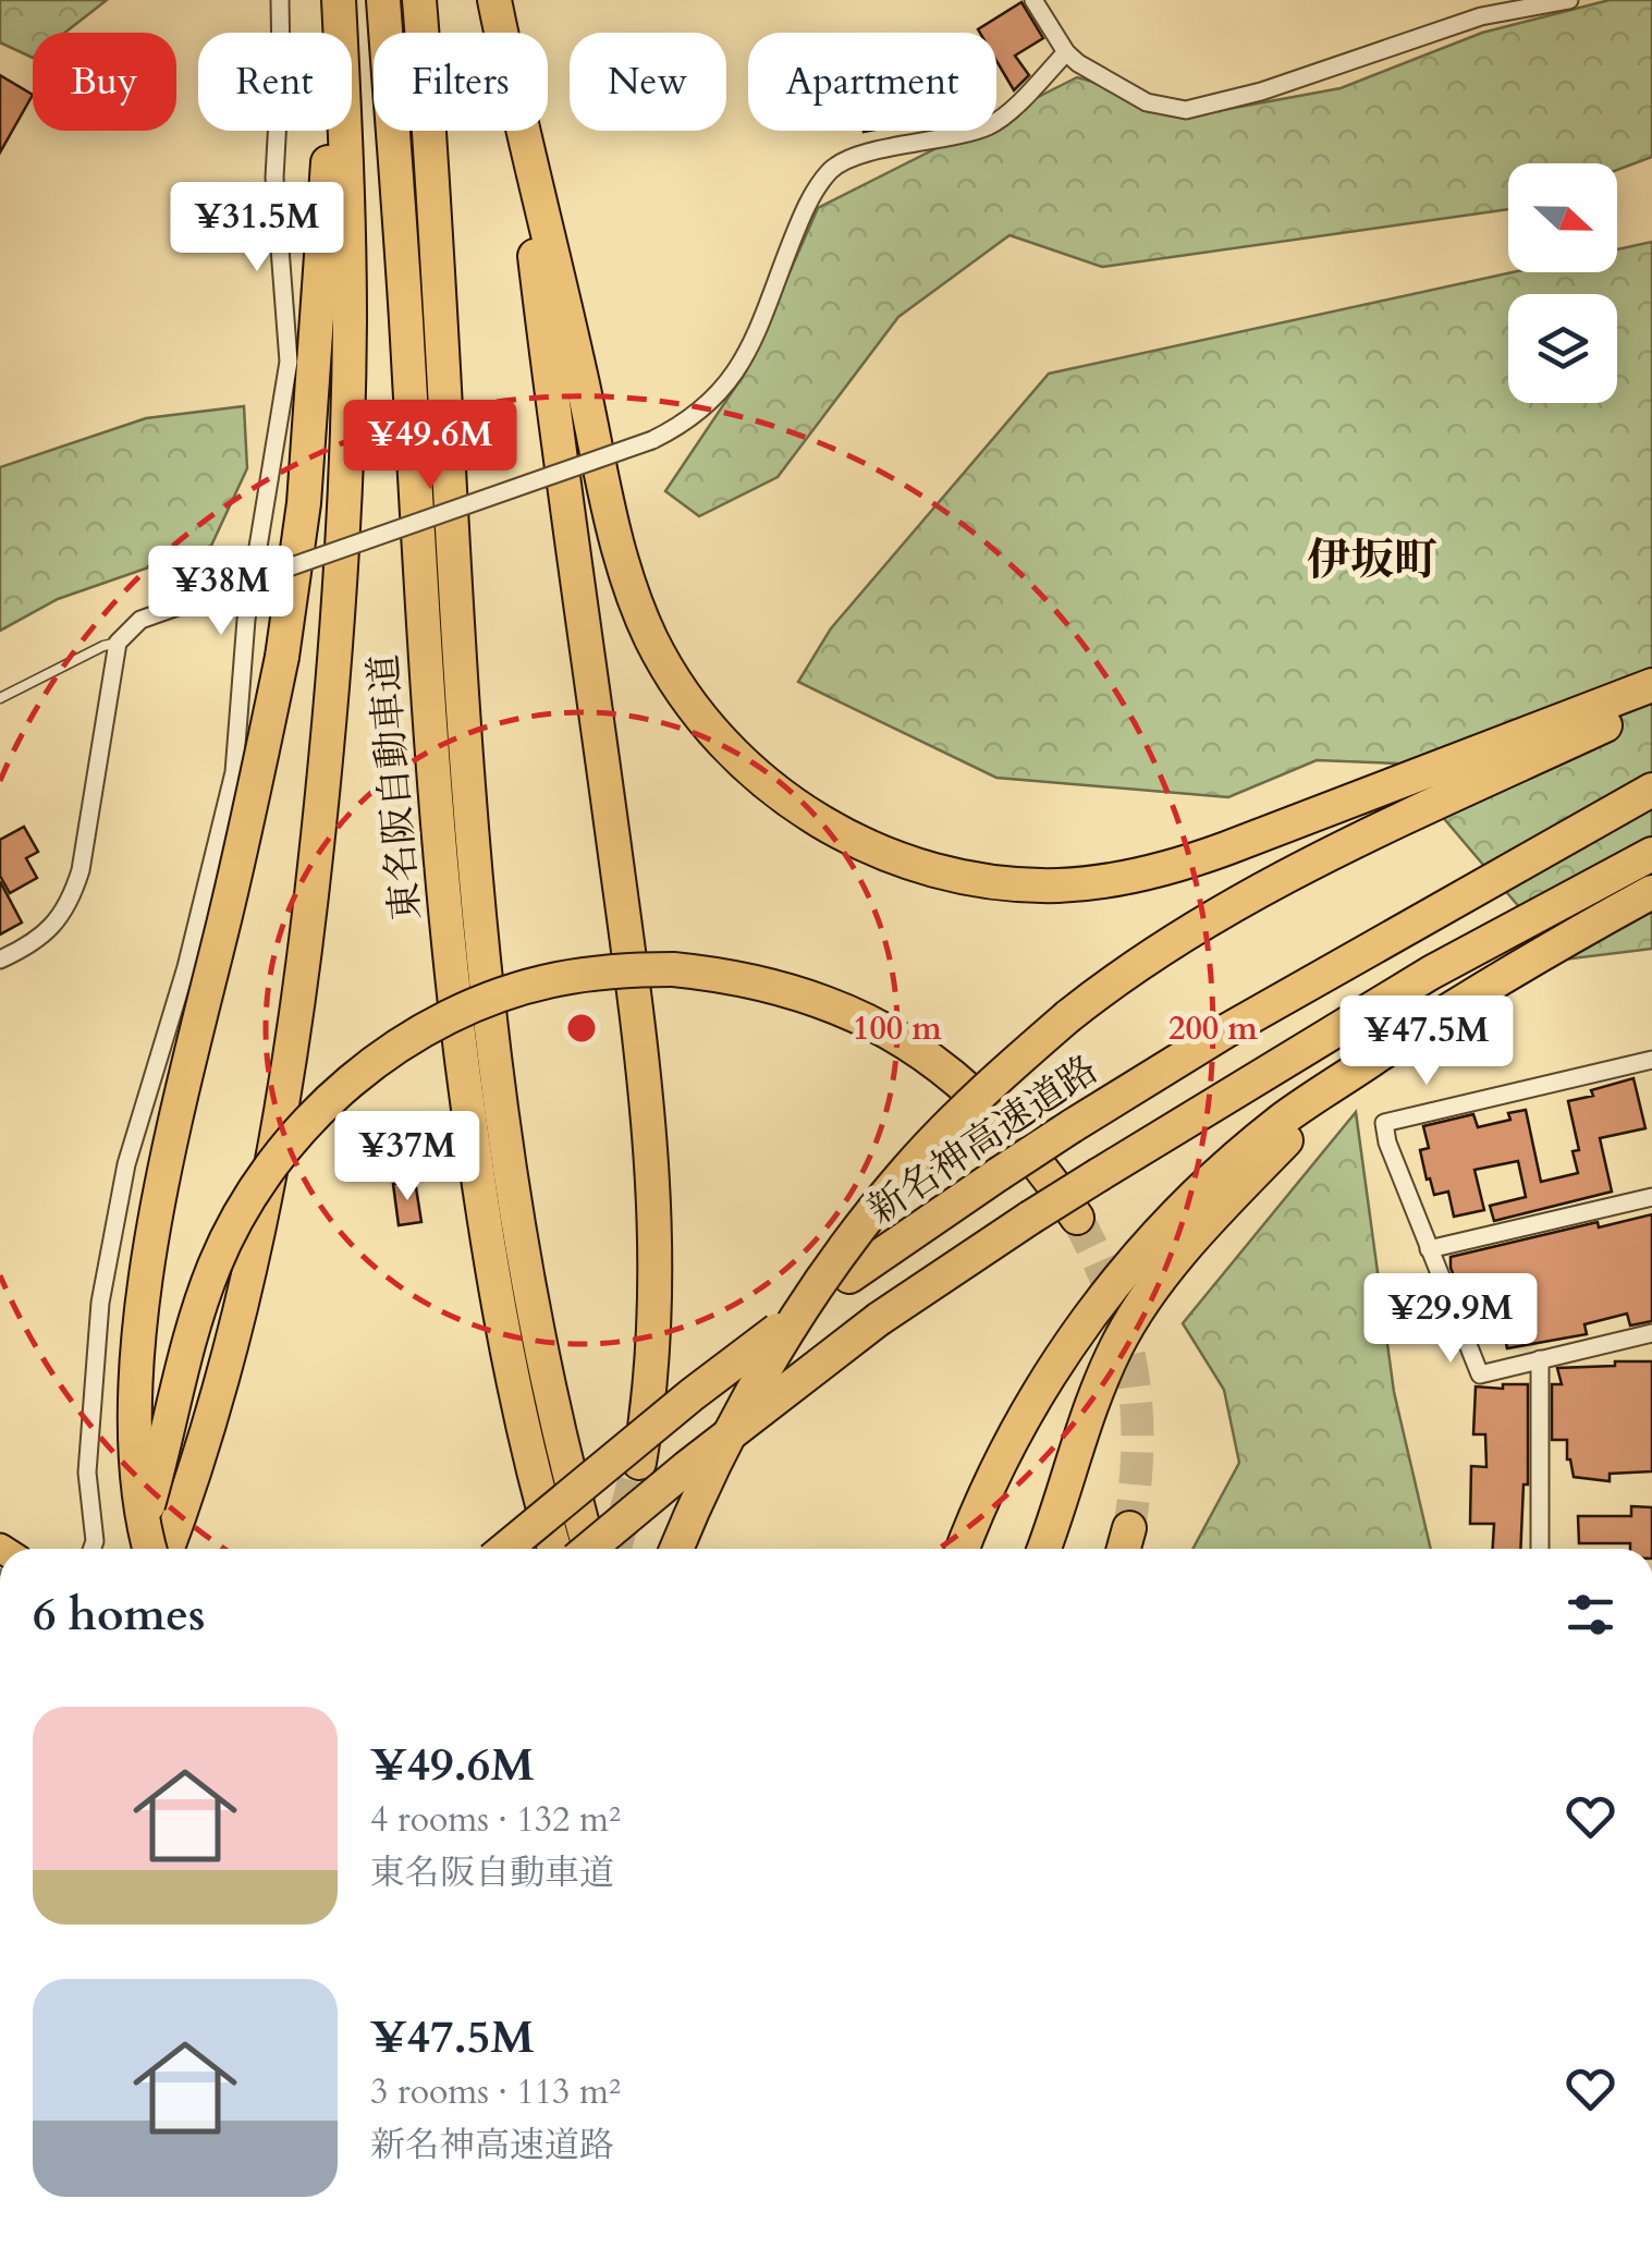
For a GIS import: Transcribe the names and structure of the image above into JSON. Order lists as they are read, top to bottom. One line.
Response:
{"streets":{"highway":["東名阪自動車道","新名神高速道路"]},"districts":["伊坂町"],"north":"right","page":{"chip":["Buy","Rent","Filters","New","Apartment"],"price":["¥31.5M","¥49.6M","¥38M","¥47.5M","¥37M","¥29.9M"],"heading":"6 homes","list":[{"name":"¥49.6M","note":"4 rooms · 132 m² · 東名阪自動車道"},{"name":"¥47.5M","note":"3 rooms · 113 m² · 新名神高速道路"}]},"rings":["100 m","200 m"]}
